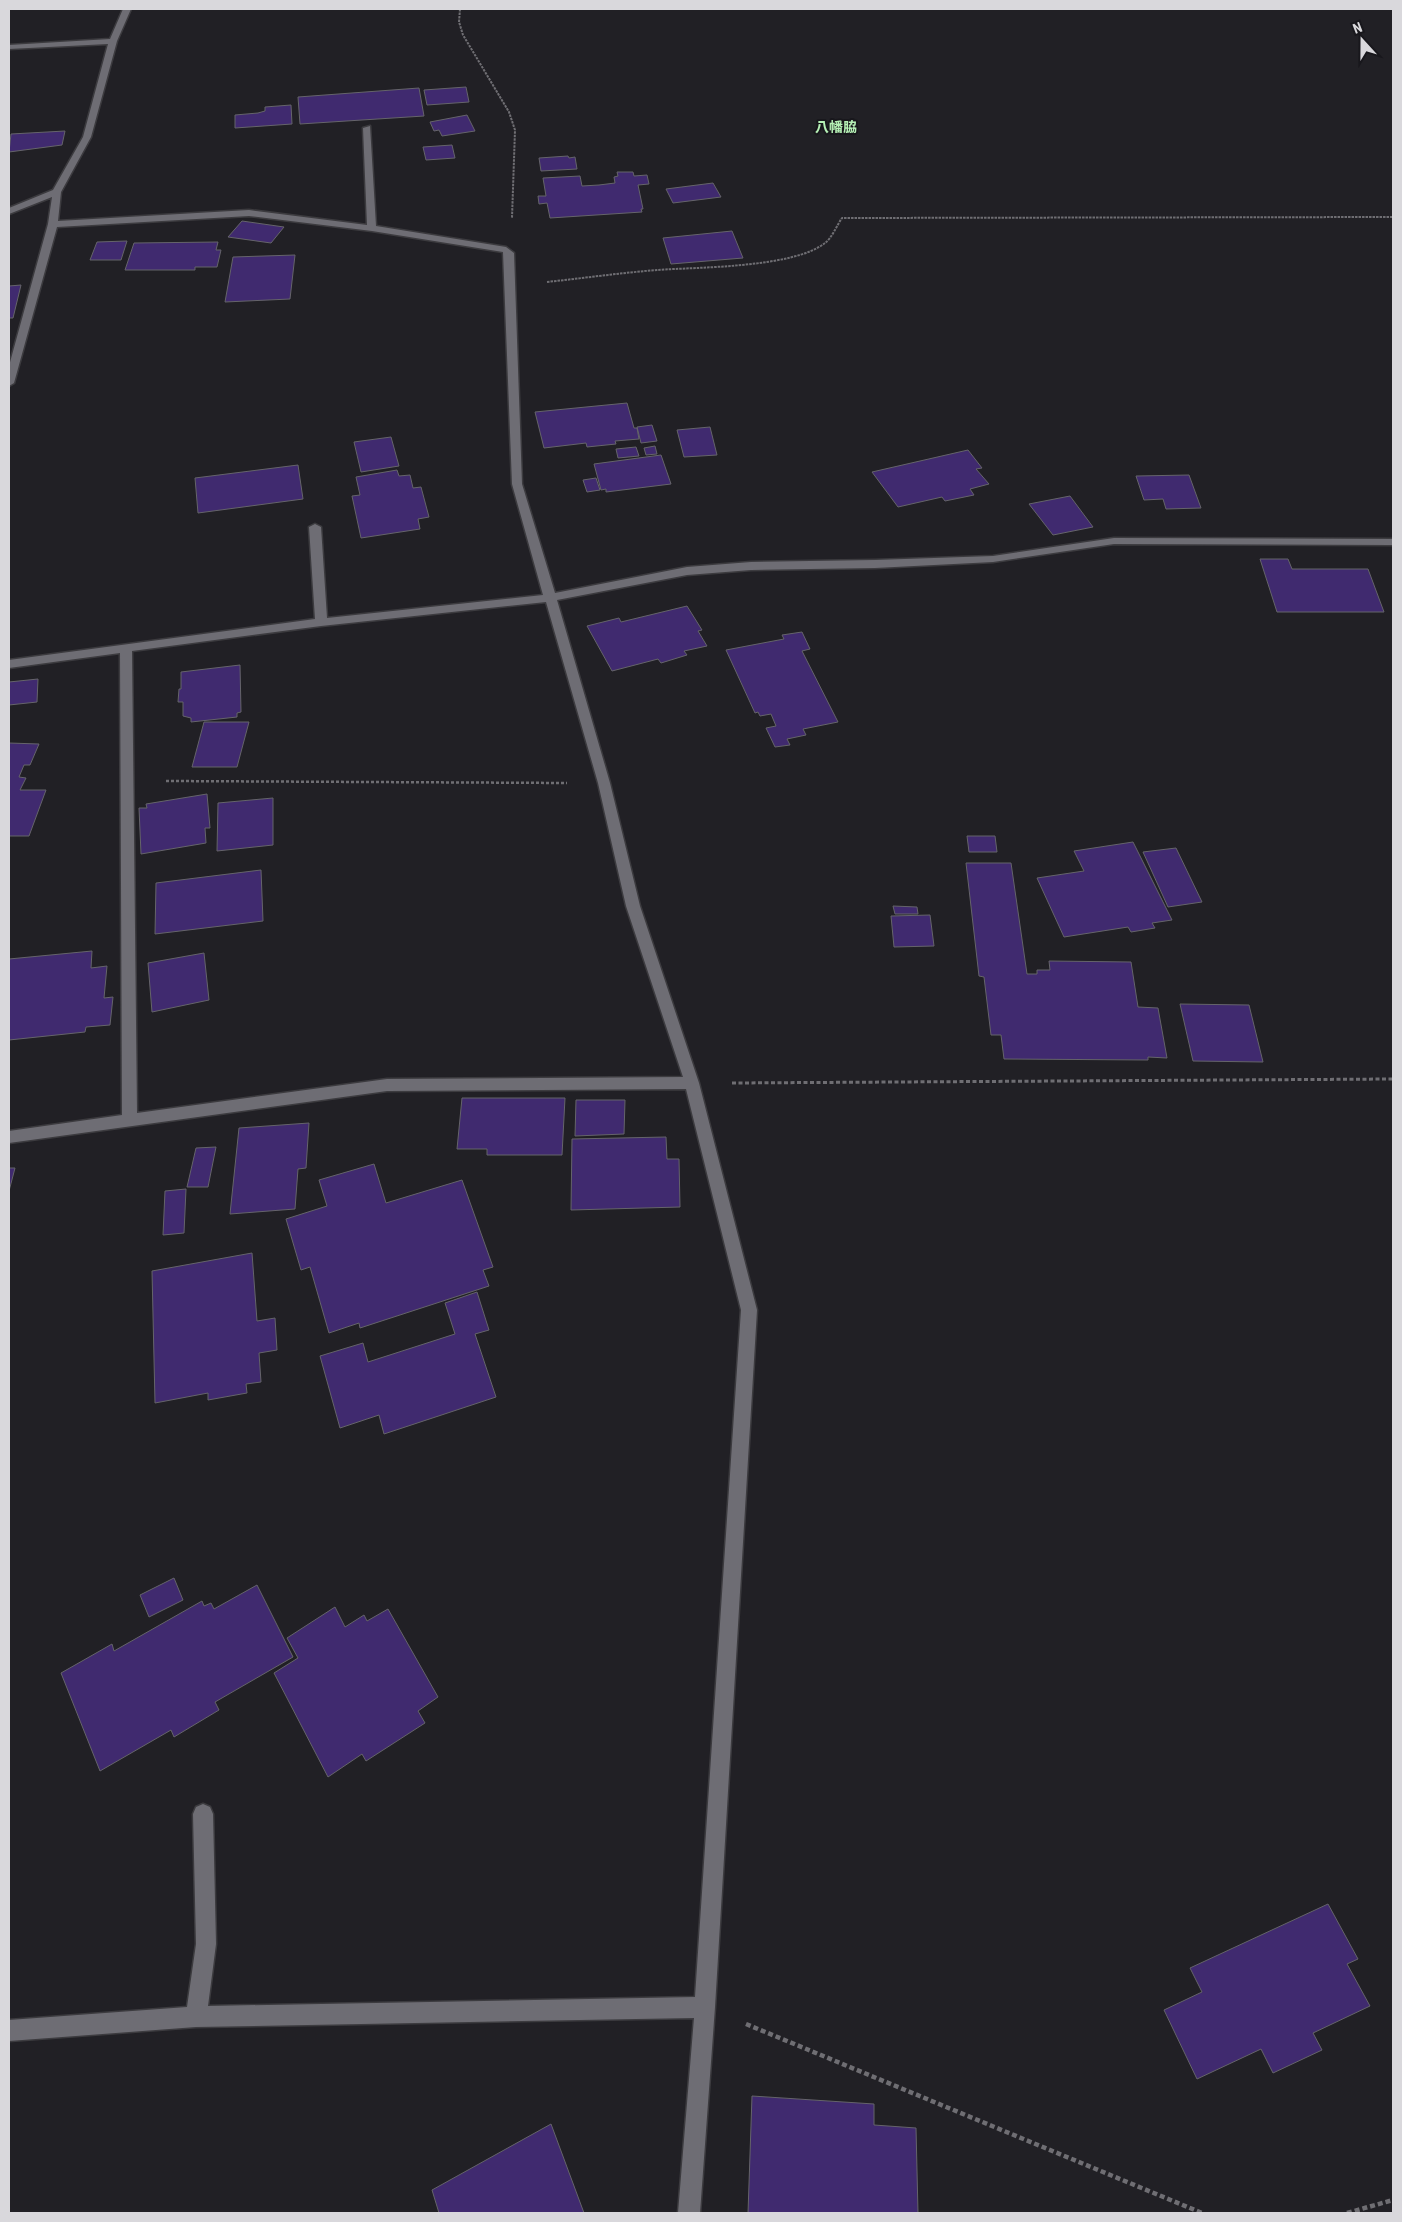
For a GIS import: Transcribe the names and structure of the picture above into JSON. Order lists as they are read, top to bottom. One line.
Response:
{"districts":["八幡脇"],"north":"top"}
